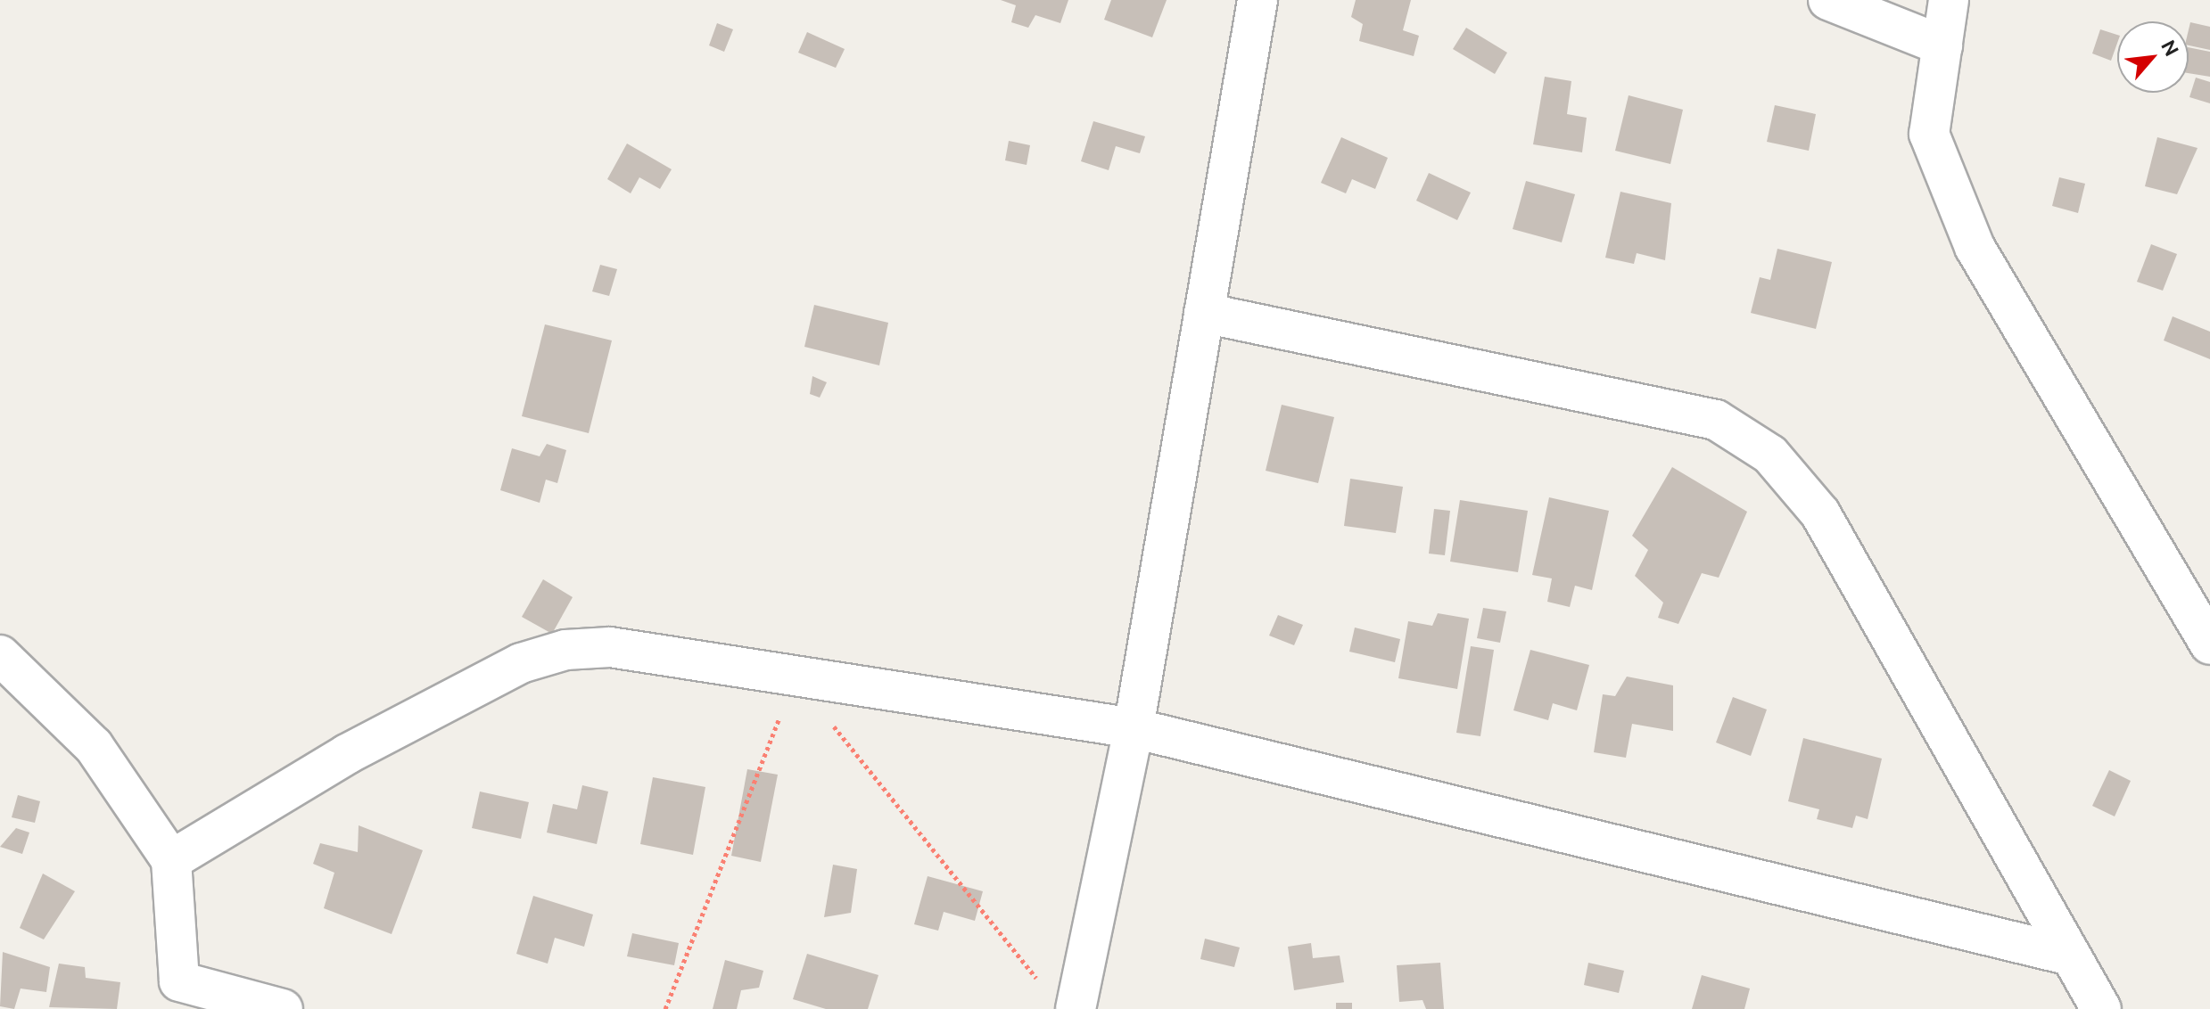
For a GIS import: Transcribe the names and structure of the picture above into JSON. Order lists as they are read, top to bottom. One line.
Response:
{"north":"top right"}
